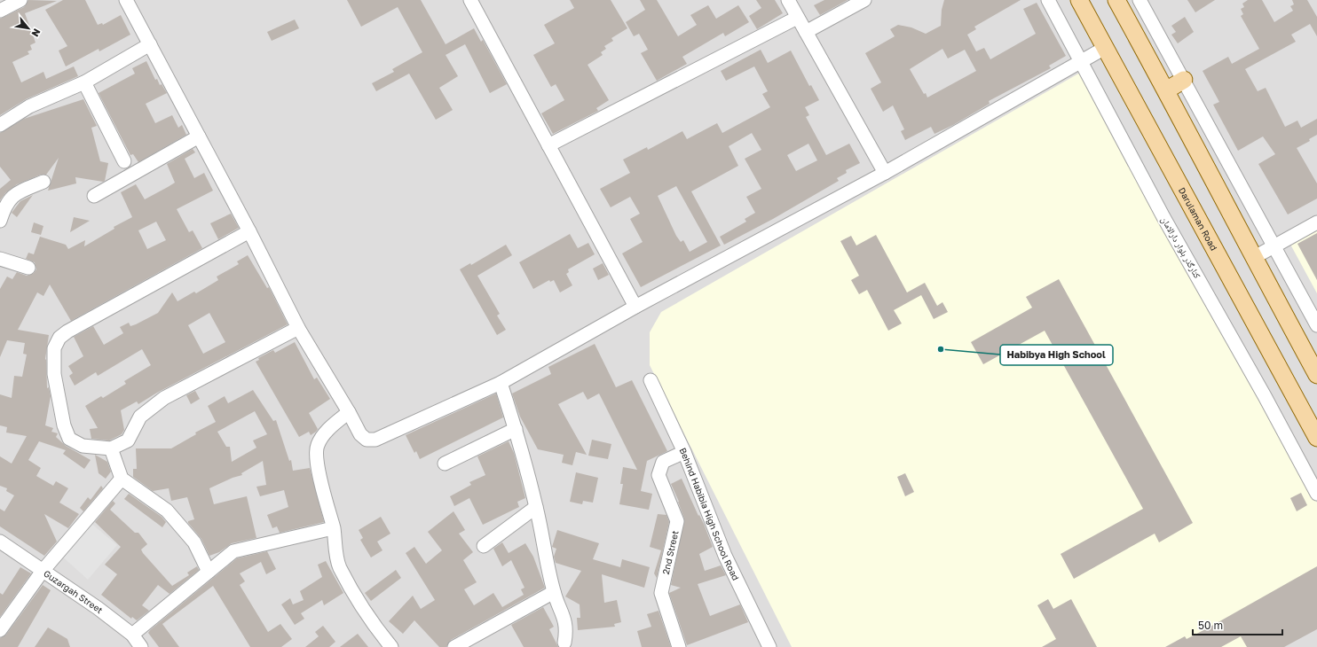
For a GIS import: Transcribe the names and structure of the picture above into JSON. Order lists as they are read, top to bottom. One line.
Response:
{"streets":{"main road":["Darulaman Road"],"street":["کنارگذر بلوار دارالامان","Behind Habibia High School Road","2nd Street","Guzargah Street"]},"crossings":[["Behind Habibia High School Road","2nd Street"]],"places":["Habibya High School"],"scale_bar":"50 m","north":"bottom right"}
